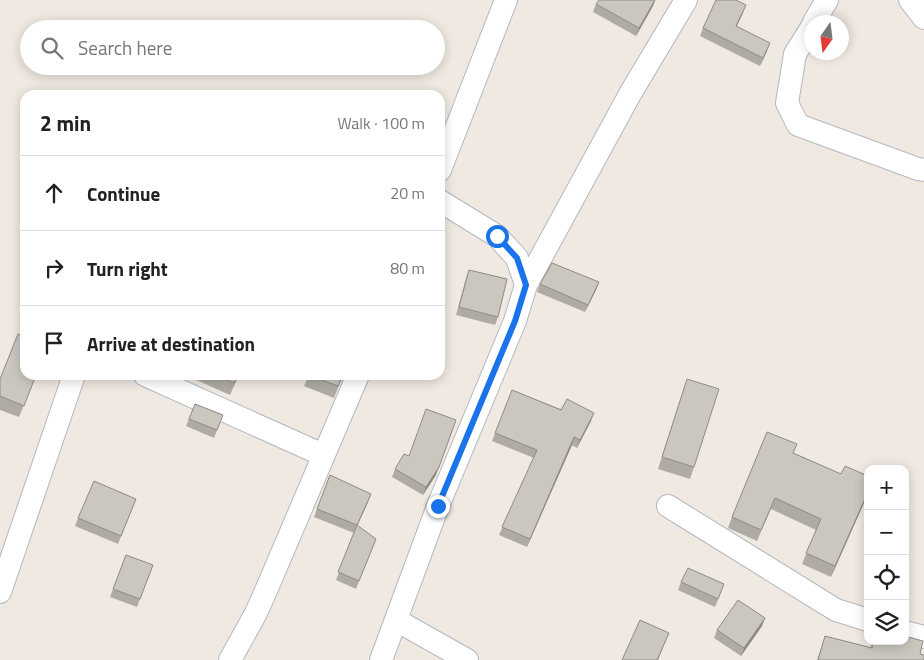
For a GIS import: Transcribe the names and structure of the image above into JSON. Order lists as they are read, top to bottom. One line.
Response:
{"north":"bottom","page":{"search":"Search here","heading":["2 min","Walk · 100 m"],"list":[["Continue","20 m"],["Turn right","80 m"],"Arrive at destination"],"map_buttons":["+","−"]}}
